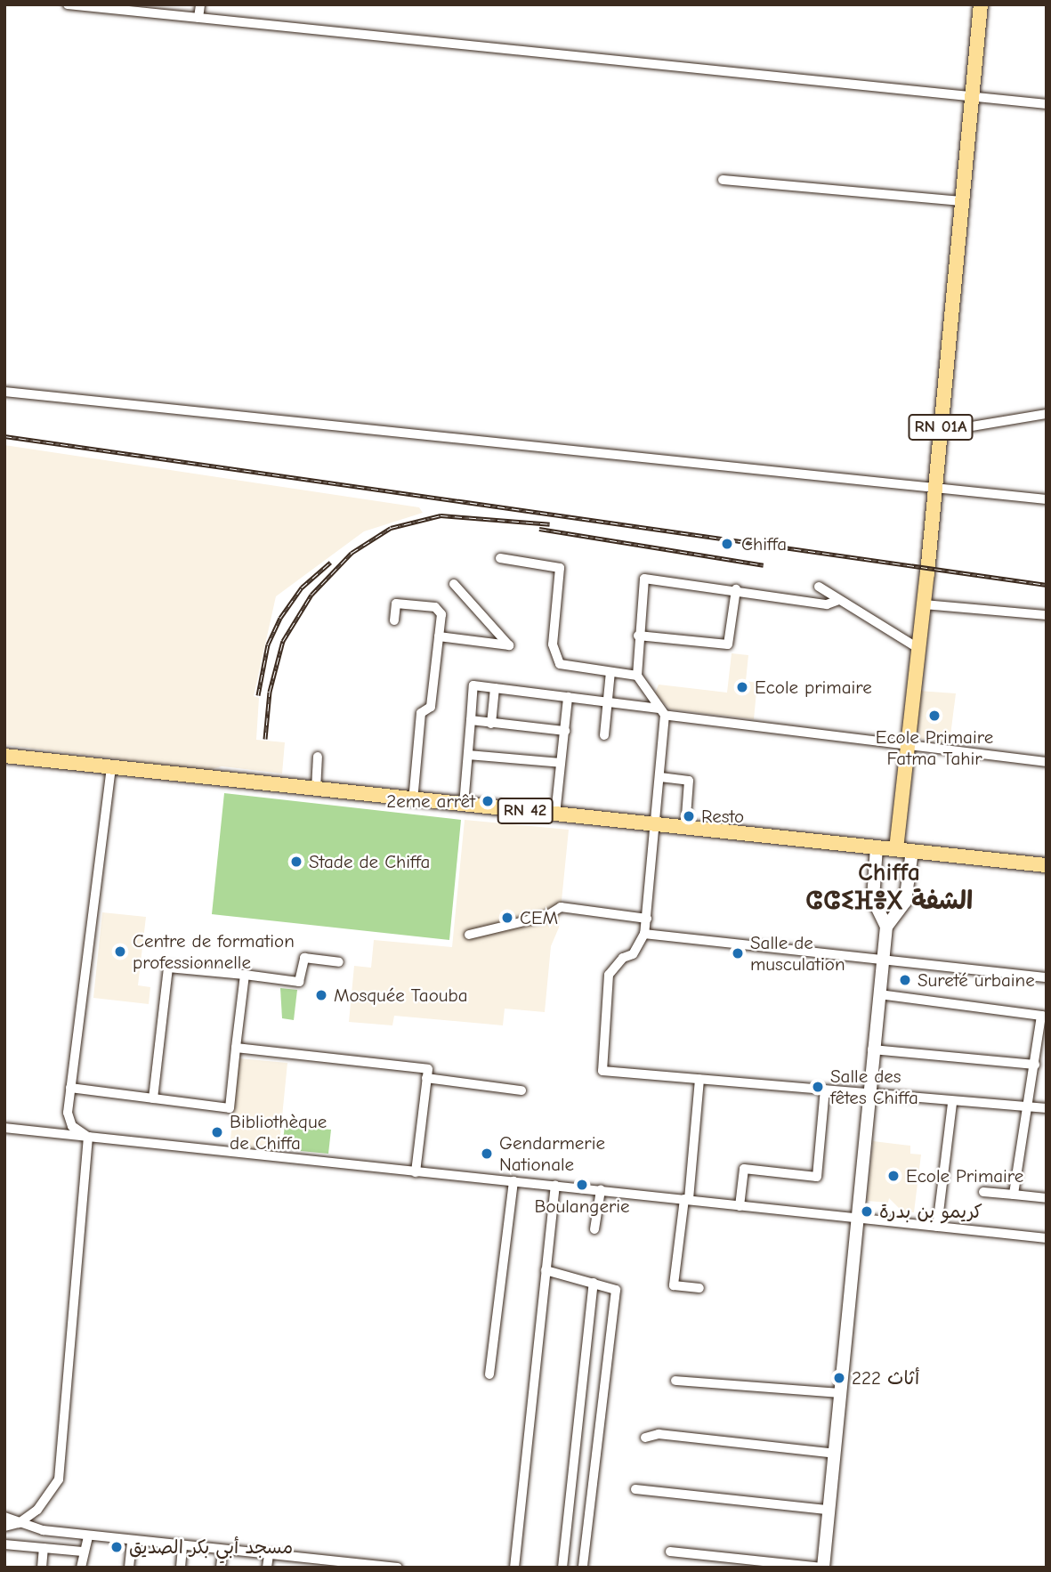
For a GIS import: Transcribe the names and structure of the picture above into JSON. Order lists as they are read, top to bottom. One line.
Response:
{"streets":{"main road":["RN 01A","RN 42"]},"crossings":[["RN 01A","RN 42"]],"districts":["Chiffa ⵛⵛⵉⴼⴻⵝ الشفة"],"places":["Chiffa","Ecole primaire","Ecole Primaire Fatma Tahir","2eme arrêt","Resto","Stade de Chiffa","CEM","Centre de formation professionnelle","Salle de musculation","Sureté urbaine","Mosquée Taouba","Salle des fêtes Chiffa","Bibliothèque de Chiffa","Gendarmerie Nationale","Ecole Primaire","Boulangerie","كريمو بن بدرة","أثاث 222","مسجد أبي بكر الصديق"]}
